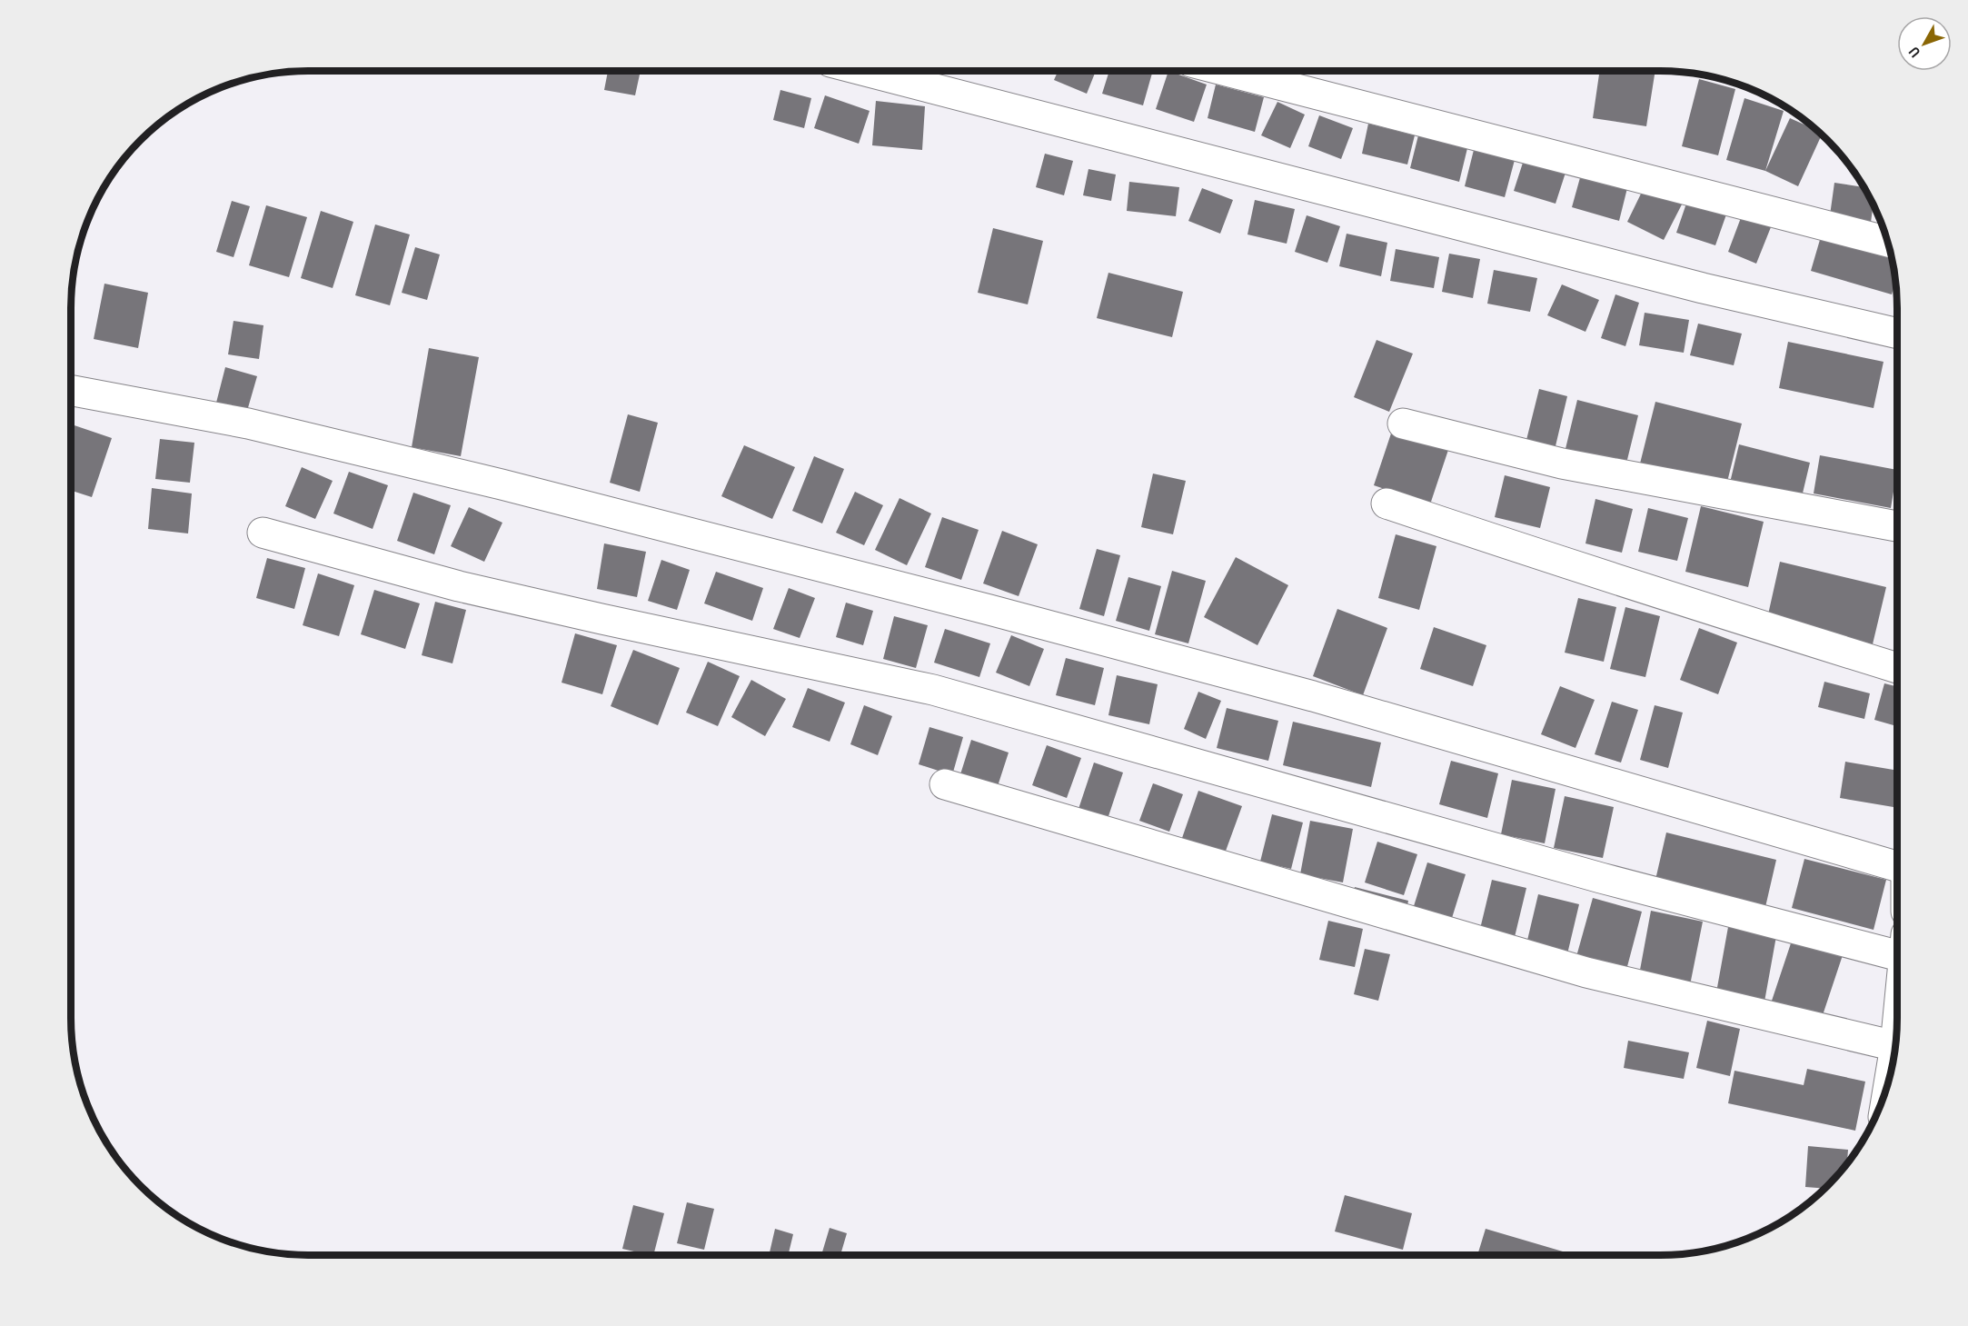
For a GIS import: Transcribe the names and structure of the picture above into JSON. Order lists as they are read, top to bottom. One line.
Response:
{"north":"bottom left"}
